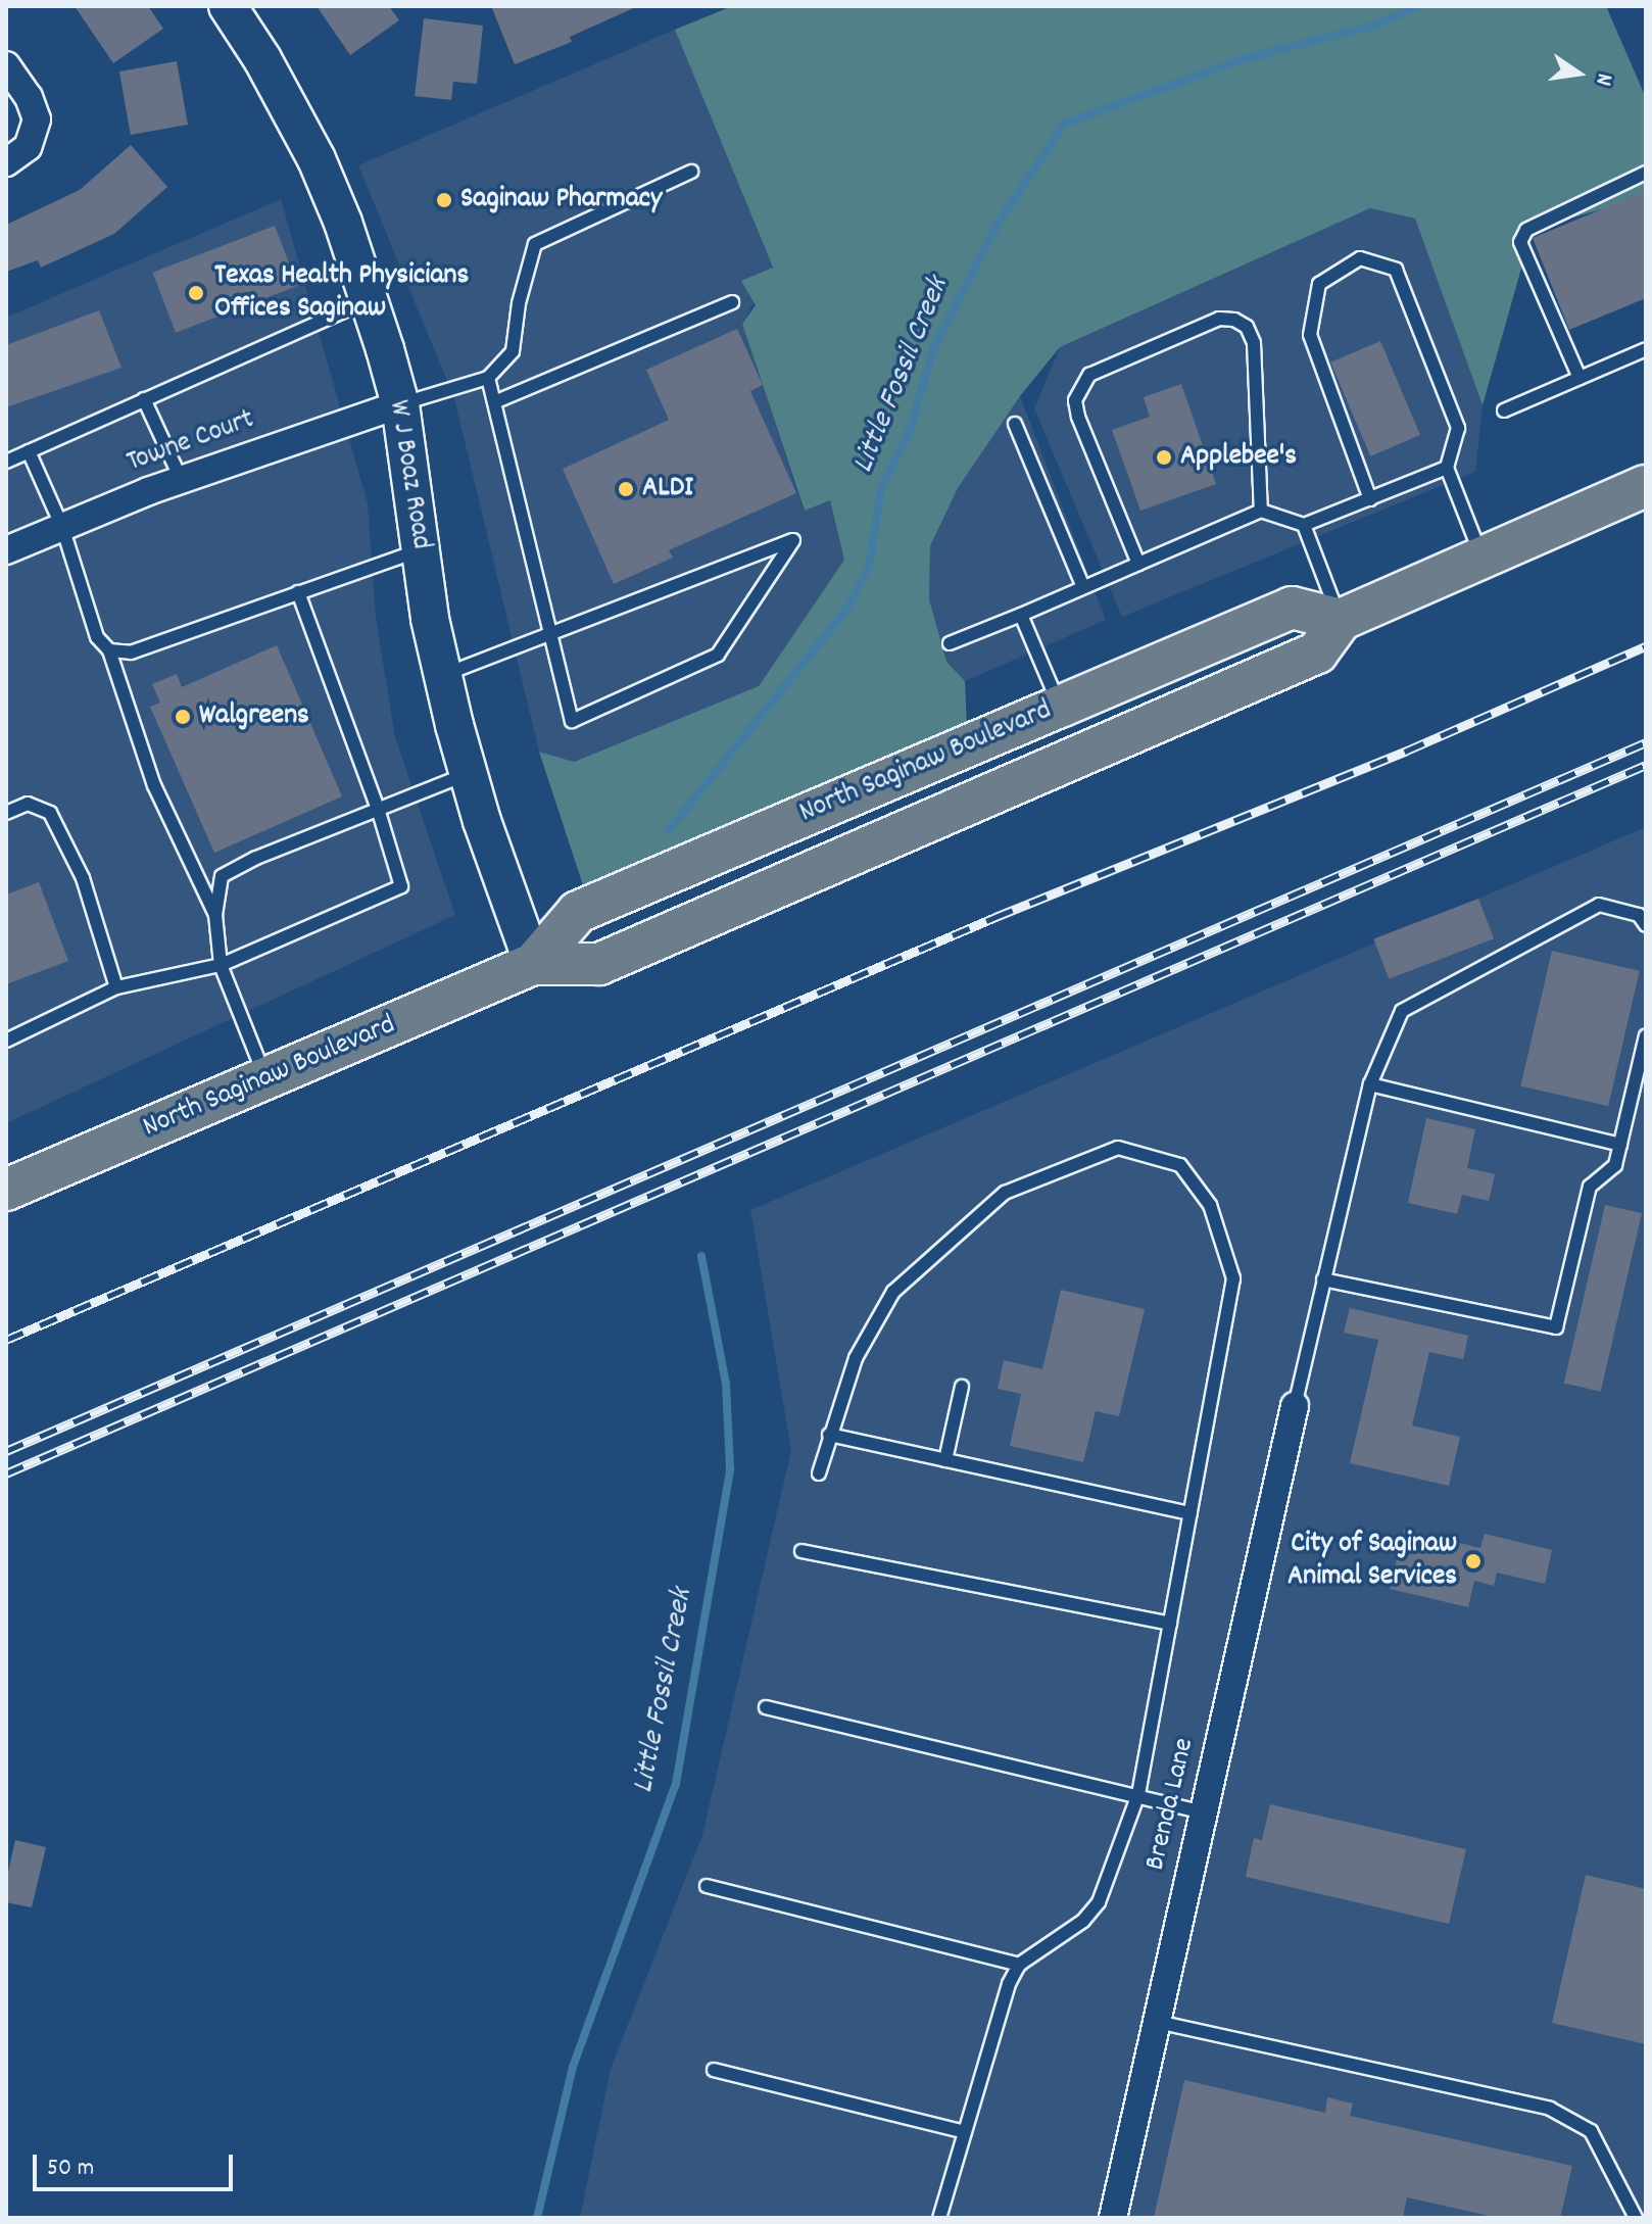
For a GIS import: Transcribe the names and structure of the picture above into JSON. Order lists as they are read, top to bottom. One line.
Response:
{"streets":{"main road":["W J Boaz Road","North Saginaw Boulevard"],"street":["Towne Court","Brenda Lane"]},"crossings":[["Towne Court","W J Boaz Road"],["W J Boaz Road","North Saginaw Boulevard"]],"water":["Little Fossil Creek"],"places":["Saginaw Pharmacy","Texas Health Physicians Offices Saginaw","Applebee's","ALDI","Walgreens","City of Saginaw Animal Services"],"scale_bar":"50 m","north":"right"}
